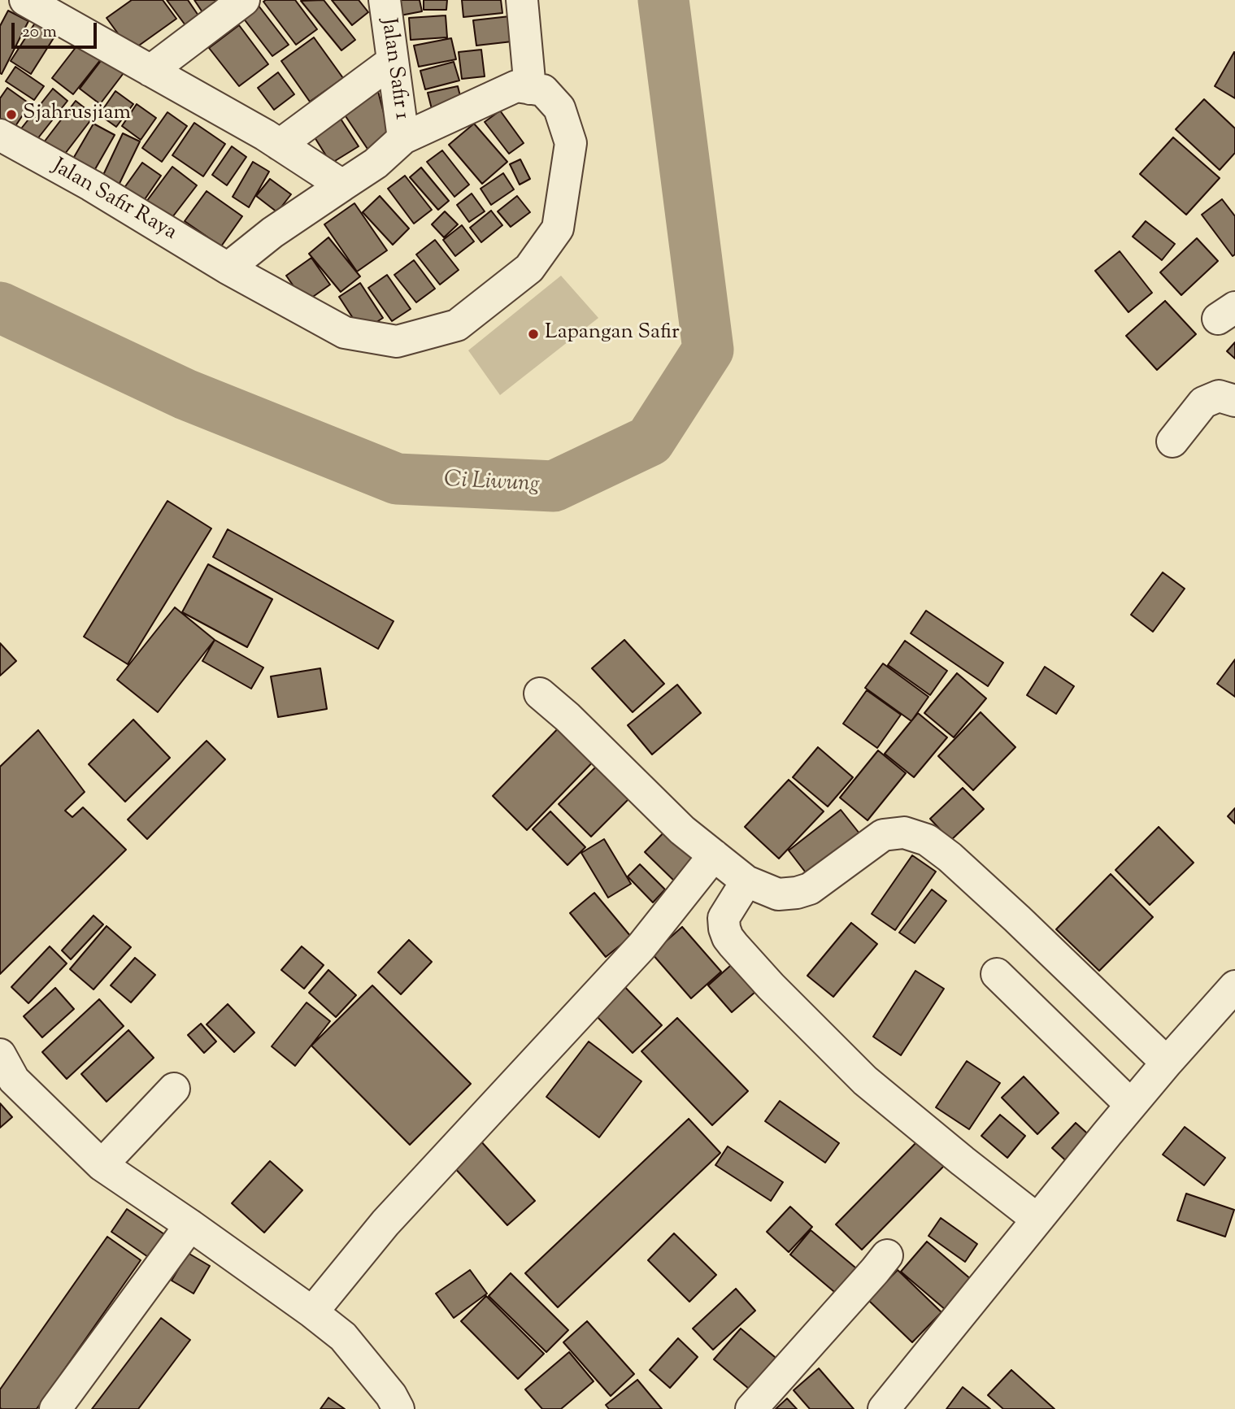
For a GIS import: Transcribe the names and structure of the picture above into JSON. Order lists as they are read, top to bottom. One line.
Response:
{"streets":{"street":["Jalan Safir 1","Jalan Safir Raya"]},"water":["Ci Liwung"],"places":["Sjahrusjiam","Lapangan Safir"],"scale_bar":"20 m"}
